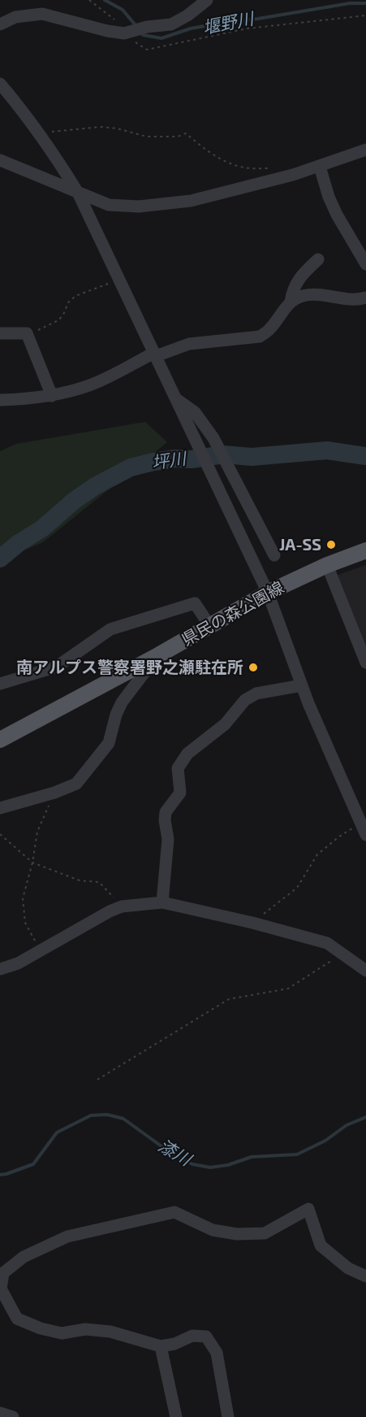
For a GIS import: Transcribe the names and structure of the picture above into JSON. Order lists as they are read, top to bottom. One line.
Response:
{"streets":{"main road":["県民の森公園線"]},"water":["堰野川","坪川","漆川"],"places":["JA-SS","南アルプス警察署野之瀬駐在所"]}
